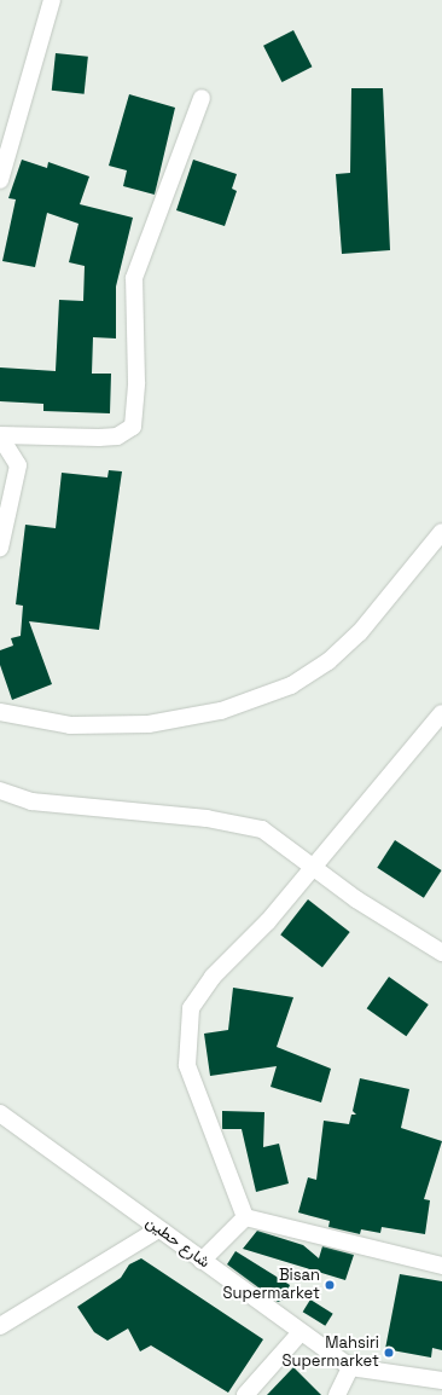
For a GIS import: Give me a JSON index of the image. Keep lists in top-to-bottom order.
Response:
{
  "streets": {
    "street": ["شارع حطين"]
  },
  "places": ["Bisan Supermarket", "Mahsiri Supermarket"]
}
